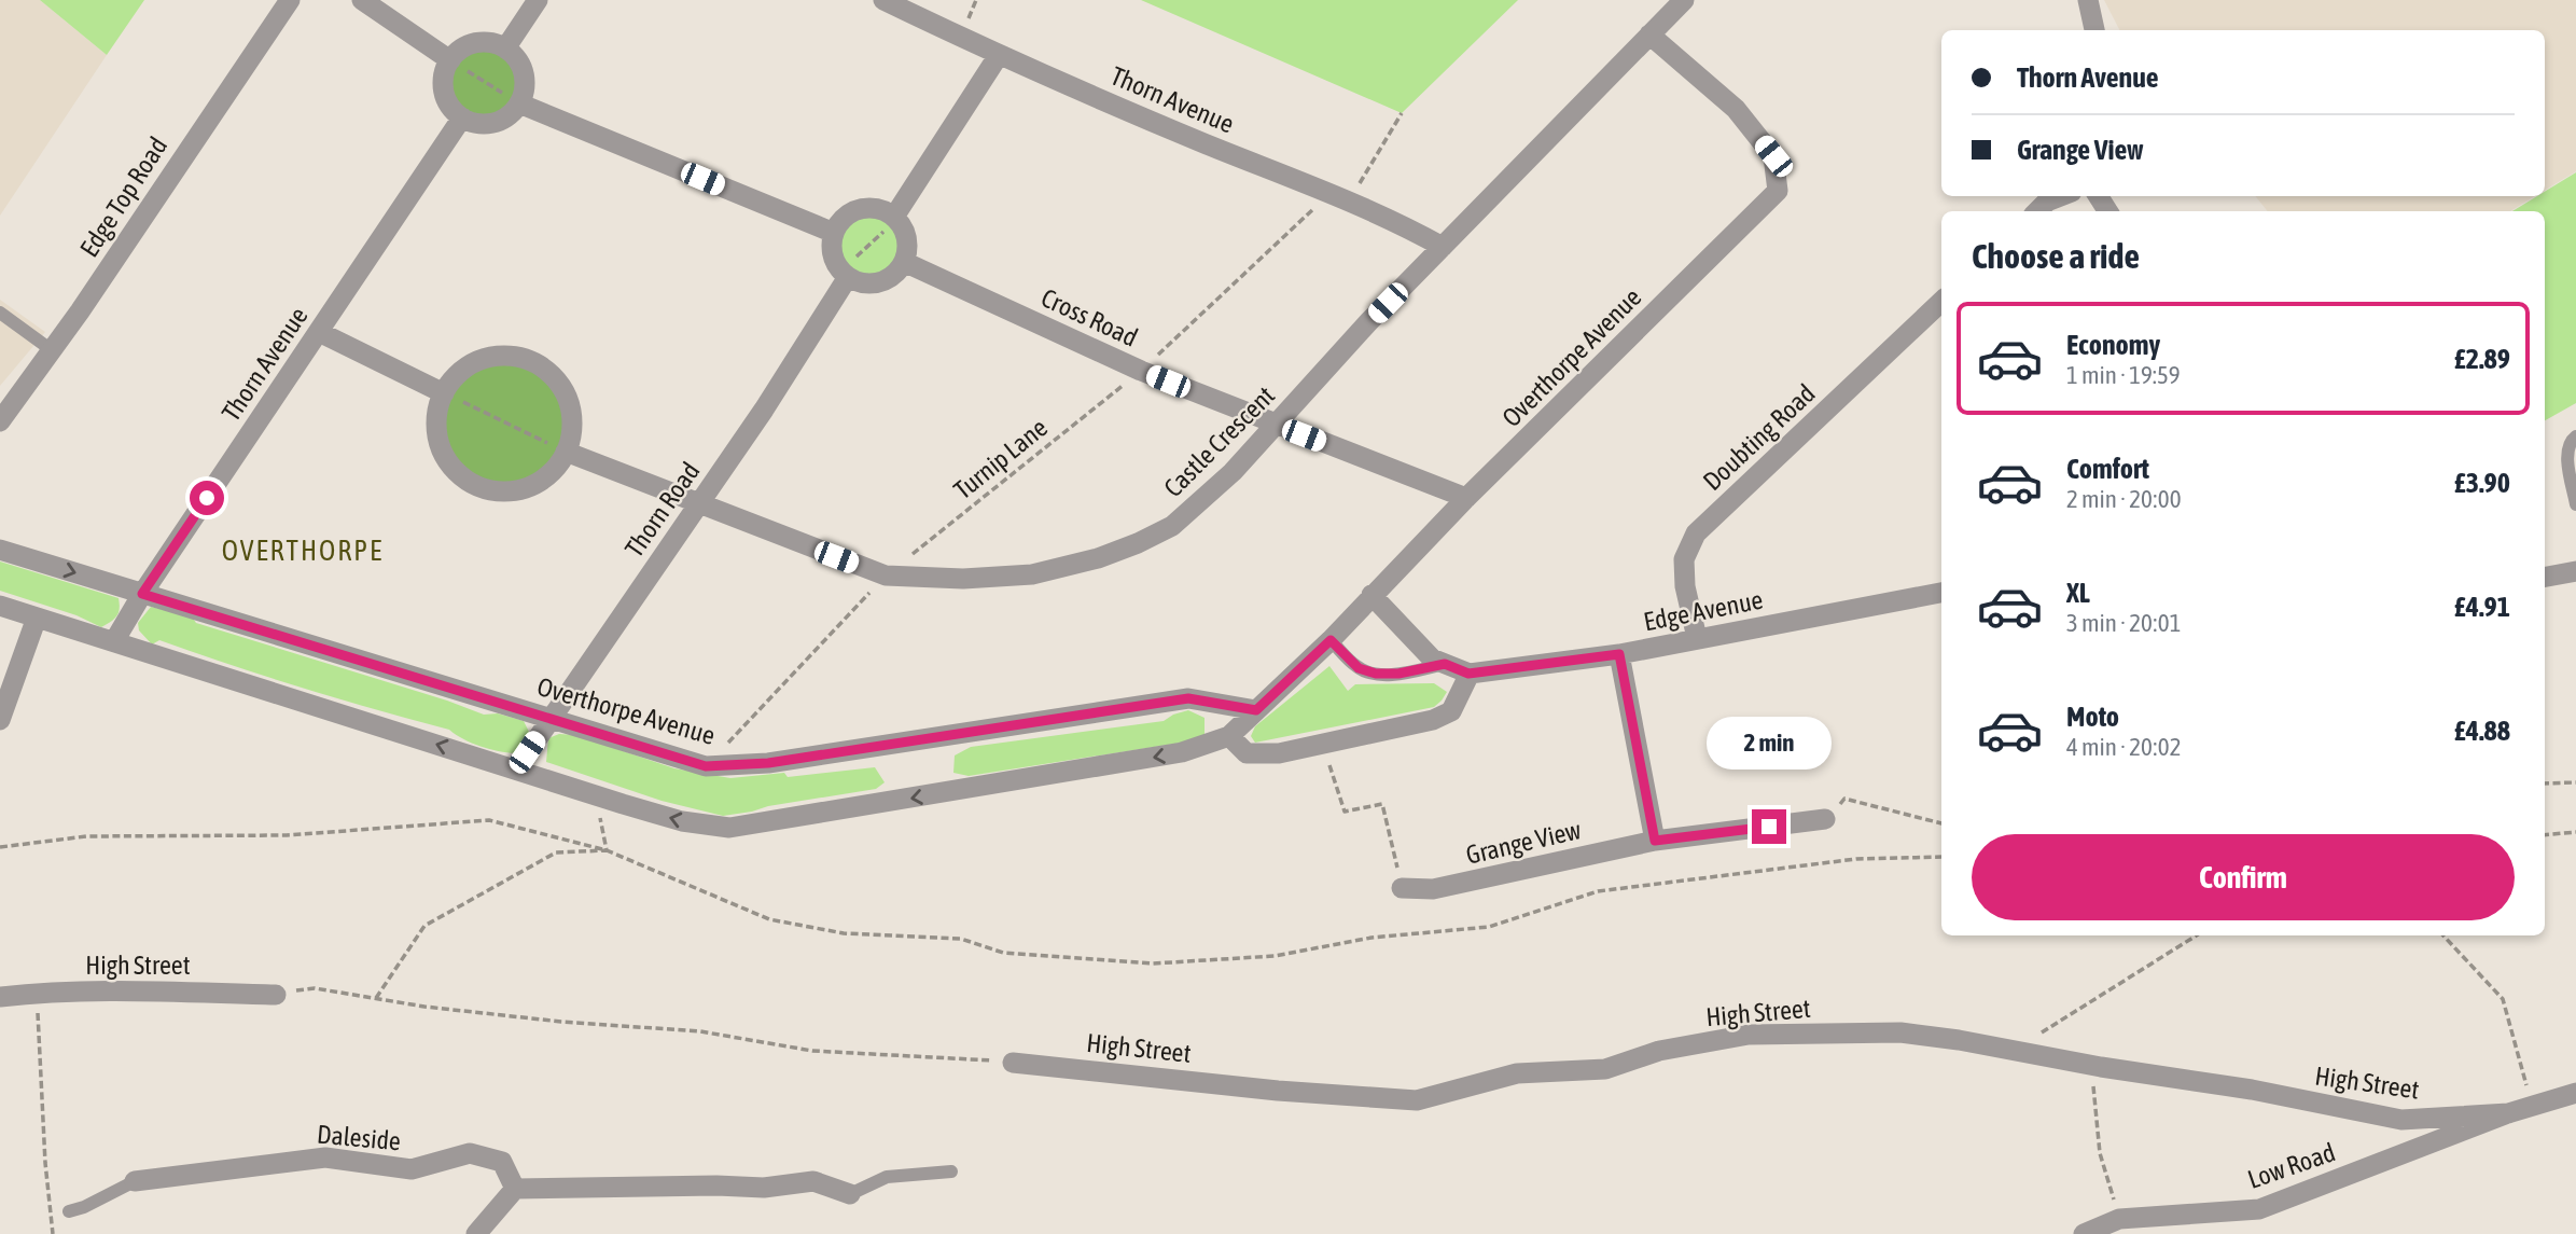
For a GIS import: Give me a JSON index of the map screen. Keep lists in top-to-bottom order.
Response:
{
  "streets": {
    "street": [
      "Thorn Avenue",
      "Edge Top Road",
      "Cross Road",
      "Overthorpe Avenue",
      "Doubting Road",
      "Castle Crescent",
      "Thorn Road",
      "Edge Avenue",
      "Grange View",
      "High Street",
      "Daleside",
      "Low Road"
    ],
    "path": ["Turnip Lane"]
  },
  "crossings": [
    ["Thorn Avenue", "Overthorpe Avenue"],
    ["Thorn Avenue", "Castle Crescent"],
    ["Thorn Avenue", "Turnip Lane"],
    ["Cross Road", "Overthorpe Avenue"],
    ["Cross Road", "Castle Crescent"],
    ["Cross Road", "Turnip Lane"],
    ["Overthorpe Avenue", "Castle Crescent"],
    ["Overthorpe Avenue", "Turnip Lane"],
    ["Overthorpe Avenue", "Thorn Road"],
    ["Overthorpe Avenue", "Edge Avenue"],
    ["Doubting Road", "Edge Avenue"],
    ["Castle Crescent", "Turnip Lane"],
    ["Castle Crescent", "Thorn Road"],
    ["High Street", "Low Road"]
  ],
  "districts": ["OVERTHORPE"],
  "page": {
    "banner": ["Thorn Avenue", "Grange View"],
    "heading": "Choose a ride",
    "list": [
      {
        "name": "Economy",
        "note": "1 min · 19:59",
        "value": "£2.89"
      },
      {
        "name": "Comfort",
        "note": "2 min · 20:00",
        "value": "£3.90"
      },
      {
        "name": "XL",
        "note": "3 min · 20:01",
        "value": "£4.91"
      },
      {
        "name": "Moto",
        "note": "4 min · 20:02",
        "value": "£4.88"
      }
    ],
    "bubble": "2 min",
    "buttons": "Confirm"
  }
}
